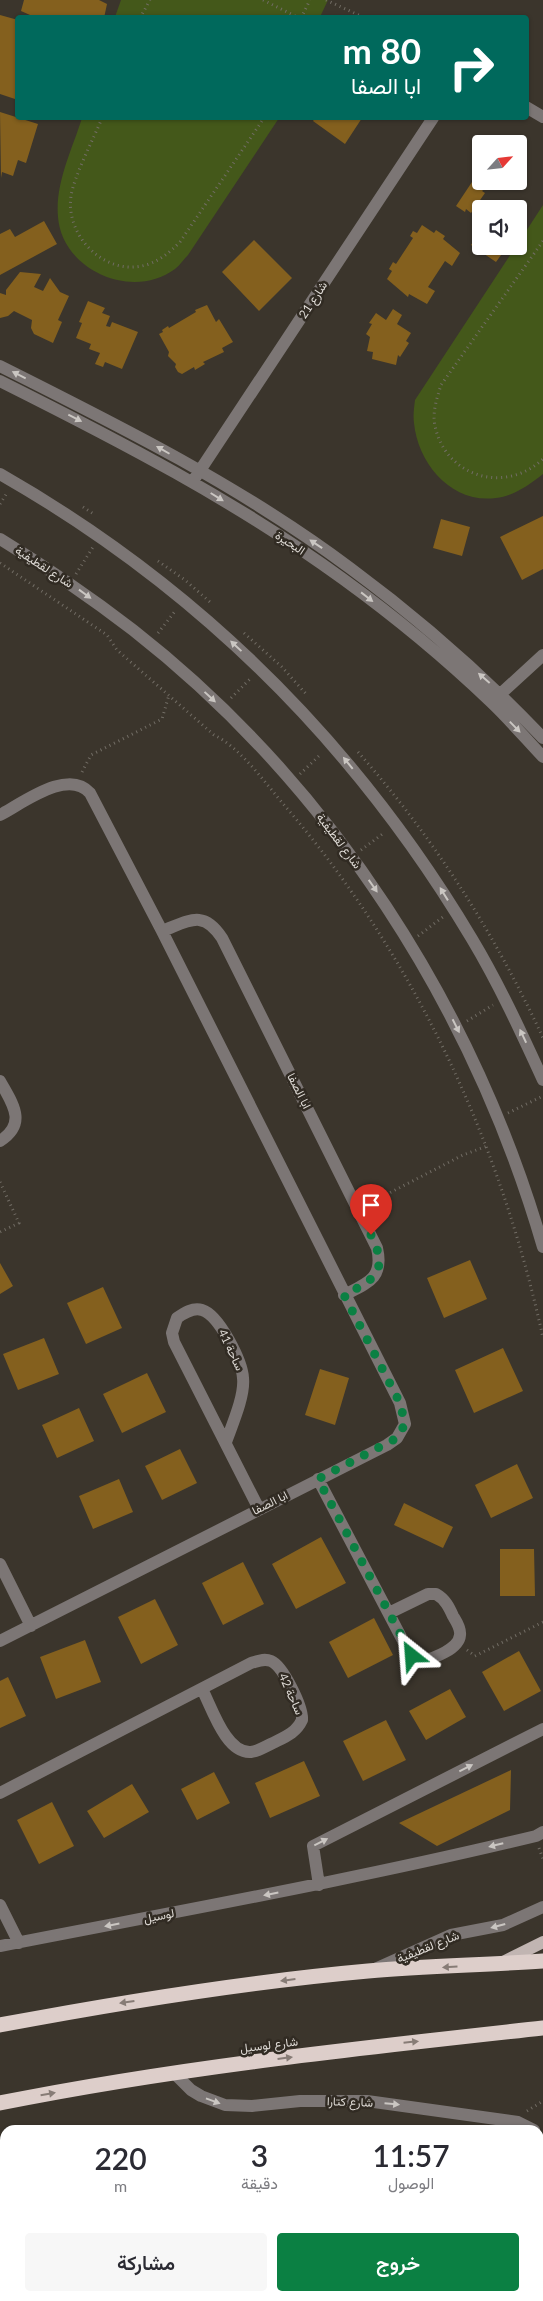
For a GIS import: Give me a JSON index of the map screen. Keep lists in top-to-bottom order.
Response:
{
  "streets": {
    "highway": ["شارع لوسيل"],
    "street": [
      "شارع 21",
      "البحيرة",
      "شارع لقطيفية",
      "ابا الصفا",
      "ساحة 41",
      "ساحة 42",
      "لوسيل",
      "شارع كتارا"
    ]
  },
  "crossings": [
    ["شارع 21", "البحيرة"],
    ["ابا الصفا", "ساحة 41"],
    ["شارع لوسيل", "شارع كتارا"]
  ],
  "one_way": ["لوسيل", "شارع كتارا"],
  "north": "top right",
  "page": {
    "turn": ["80 m", "ابا الصفا"],
    "eta": [
      "11:57",
      "الوصول",
      "3",
      "دقيقة",
      "220",
      "m"
    ],
    "buttons": ["خروج", "مشاركة"]
  }
}
